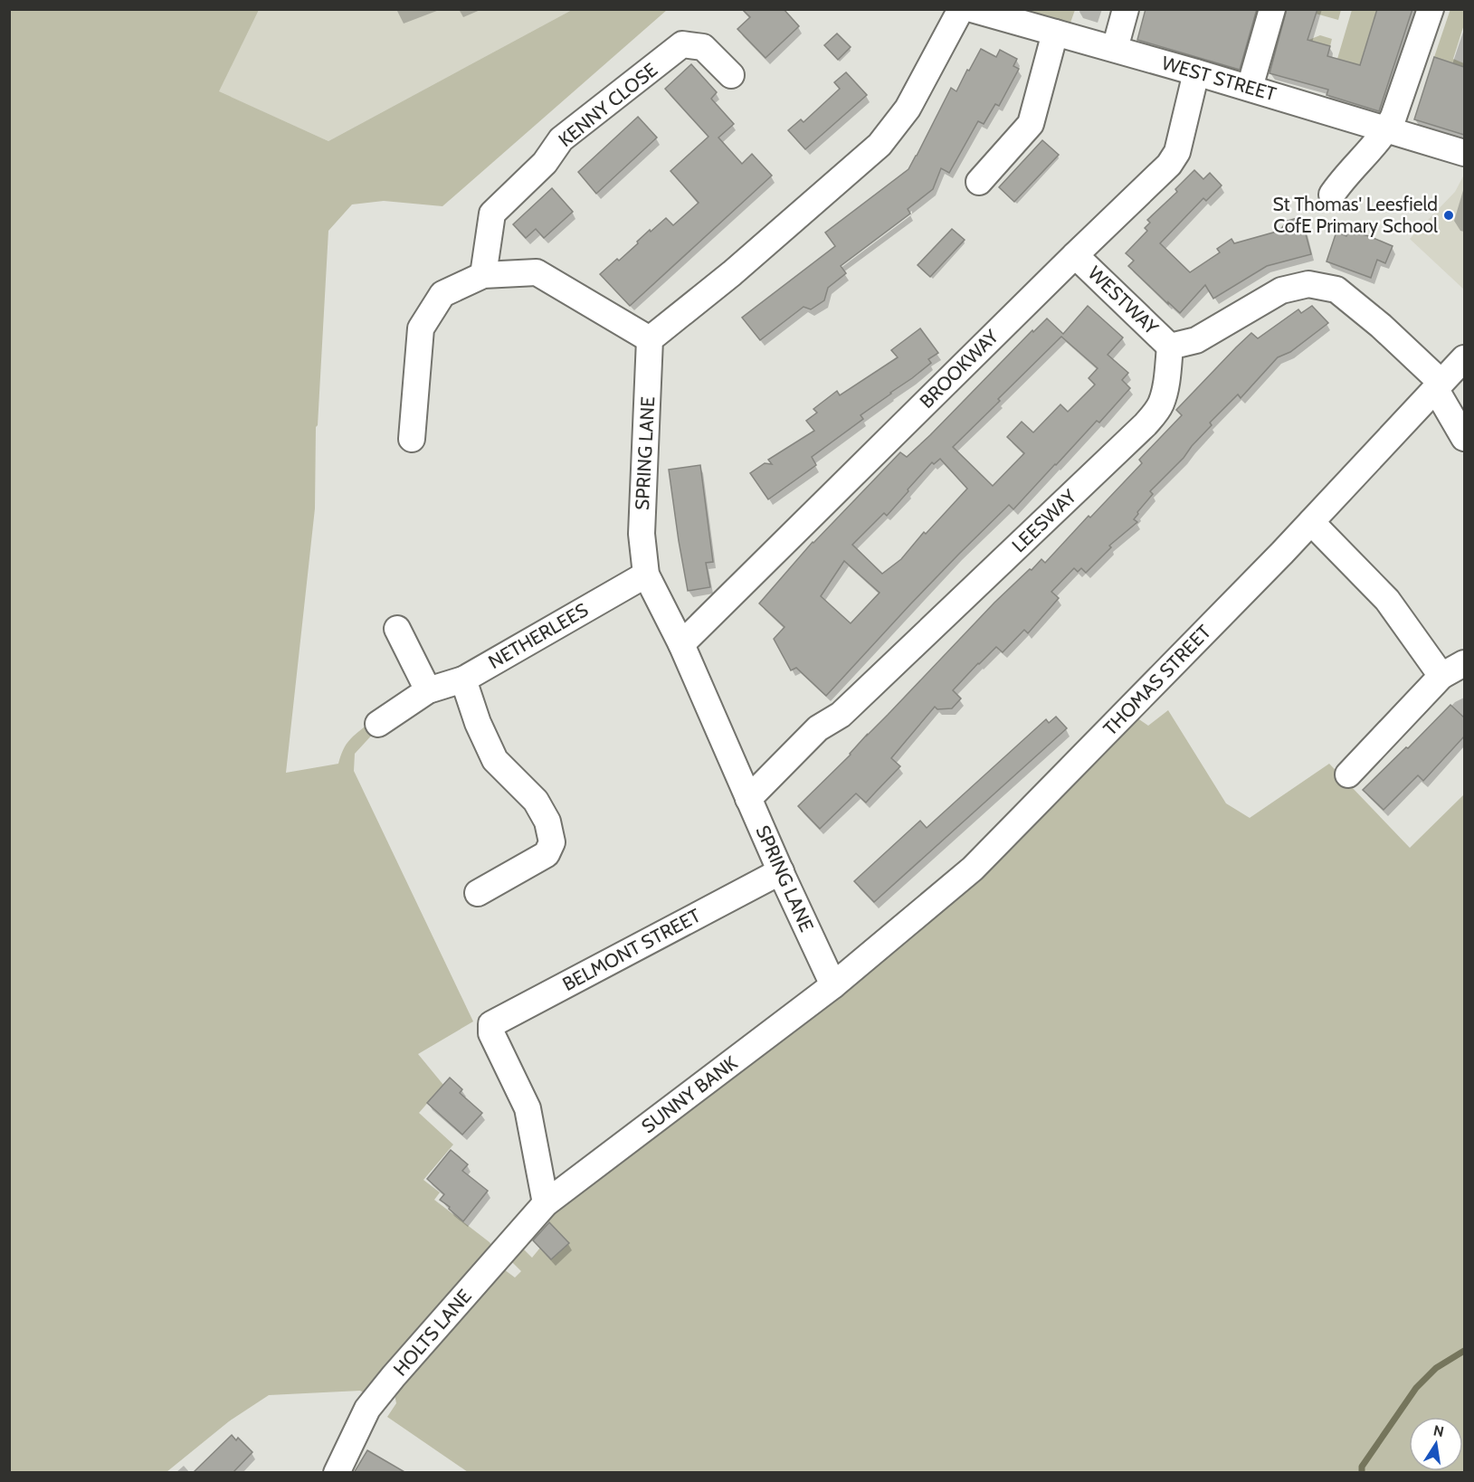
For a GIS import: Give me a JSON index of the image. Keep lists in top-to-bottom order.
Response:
{
  "streets": {
    "street": [
      "WEST STREET",
      "KENNY CLOSE",
      "WESTWAY",
      "BROOKWAY",
      "SPRING LANE",
      "LEESWAY",
      "NETHERLEES",
      "THOMAS STREET",
      "BELMONT STREET",
      "SUNNY BANK",
      "HOLTS LANE"
    ]
  },
  "crossings": [
    ["WEST STREET", "BROOKWAY"],
    ["WESTWAY", "BROOKWAY"],
    ["WESTWAY", "LEESWAY"],
    ["BROOKWAY", "SPRING LANE"],
    ["SPRING LANE", "LEESWAY"],
    ["SPRING LANE", "NETHERLEES"],
    ["SPRING LANE", "THOMAS STREET"],
    ["SPRING LANE", "BELMONT STREET"],
    ["SPRING LANE", "SUNNY BANK"],
    ["THOMAS STREET", "SUNNY BANK"],
    ["BELMONT STREET", "SUNNY BANK"],
    ["BELMONT STREET", "HOLTS LANE"],
    ["SUNNY BANK", "HOLTS LANE"]
  ],
  "places": ["St Thomas' Leesfield CofE Primary School"],
  "north": "top"
}
